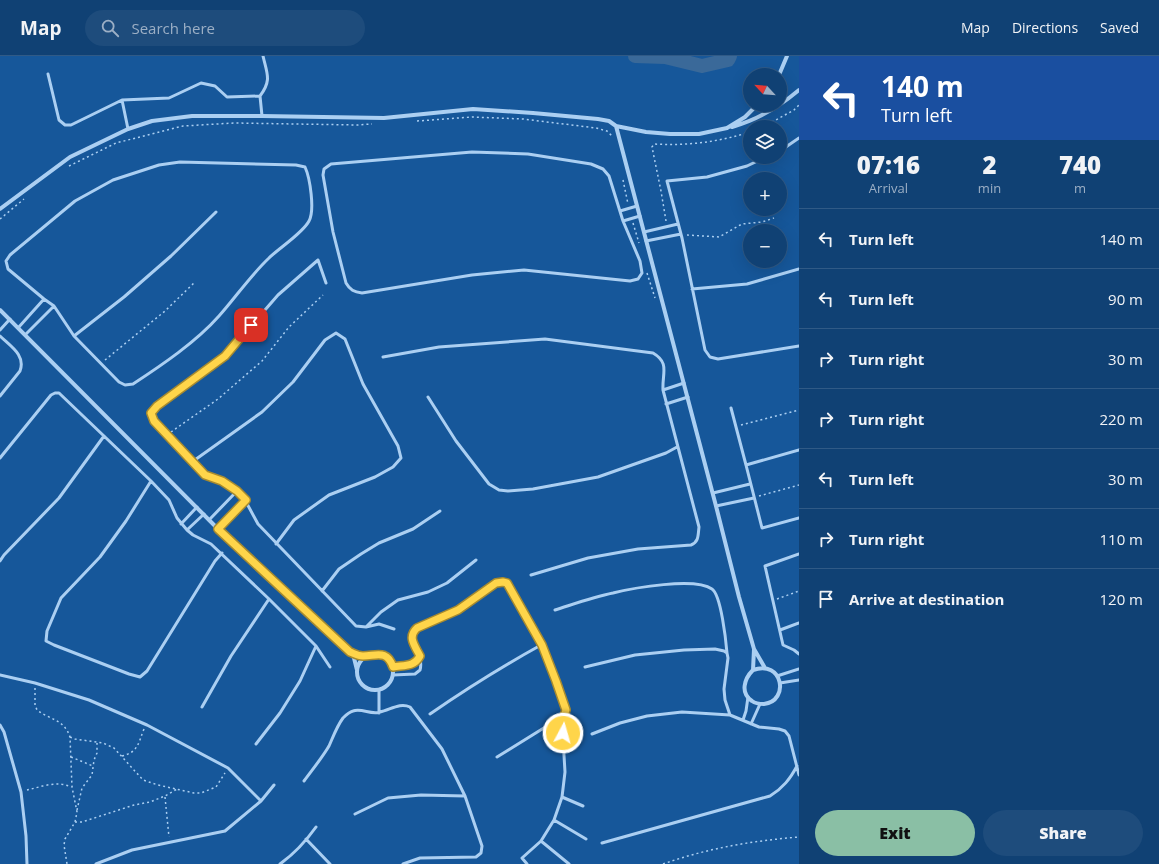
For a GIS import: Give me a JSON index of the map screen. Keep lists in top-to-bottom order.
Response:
{
  "north": "top left",
  "page": {
    "header": "Map",
    "search": "Search here",
    "nav": ["Map", "Directions", "Saved"],
    "turn": ["140 m", "Turn left"],
    "map_buttons": ["+", "−"],
    "eta": [
      "07:16",
      "Arrival",
      "2",
      "min",
      "740",
      "m"
    ],
    "list": [
      {
        "name": "Turn left",
        "value": "140 m"
      },
      {
        "name": "Turn left",
        "value": "90 m"
      },
      {
        "name": "Turn right",
        "value": "30 m"
      },
      {
        "name": "Turn right",
        "value": "220 m"
      },
      {
        "name": "Turn left",
        "value": "30 m"
      },
      {
        "name": "Turn right",
        "value": "110 m"
      },
      {
        "name": "Arrive at destination",
        "value": "120 m"
      }
    ],
    "buttons": ["Exit", "Share"]
  }
}
